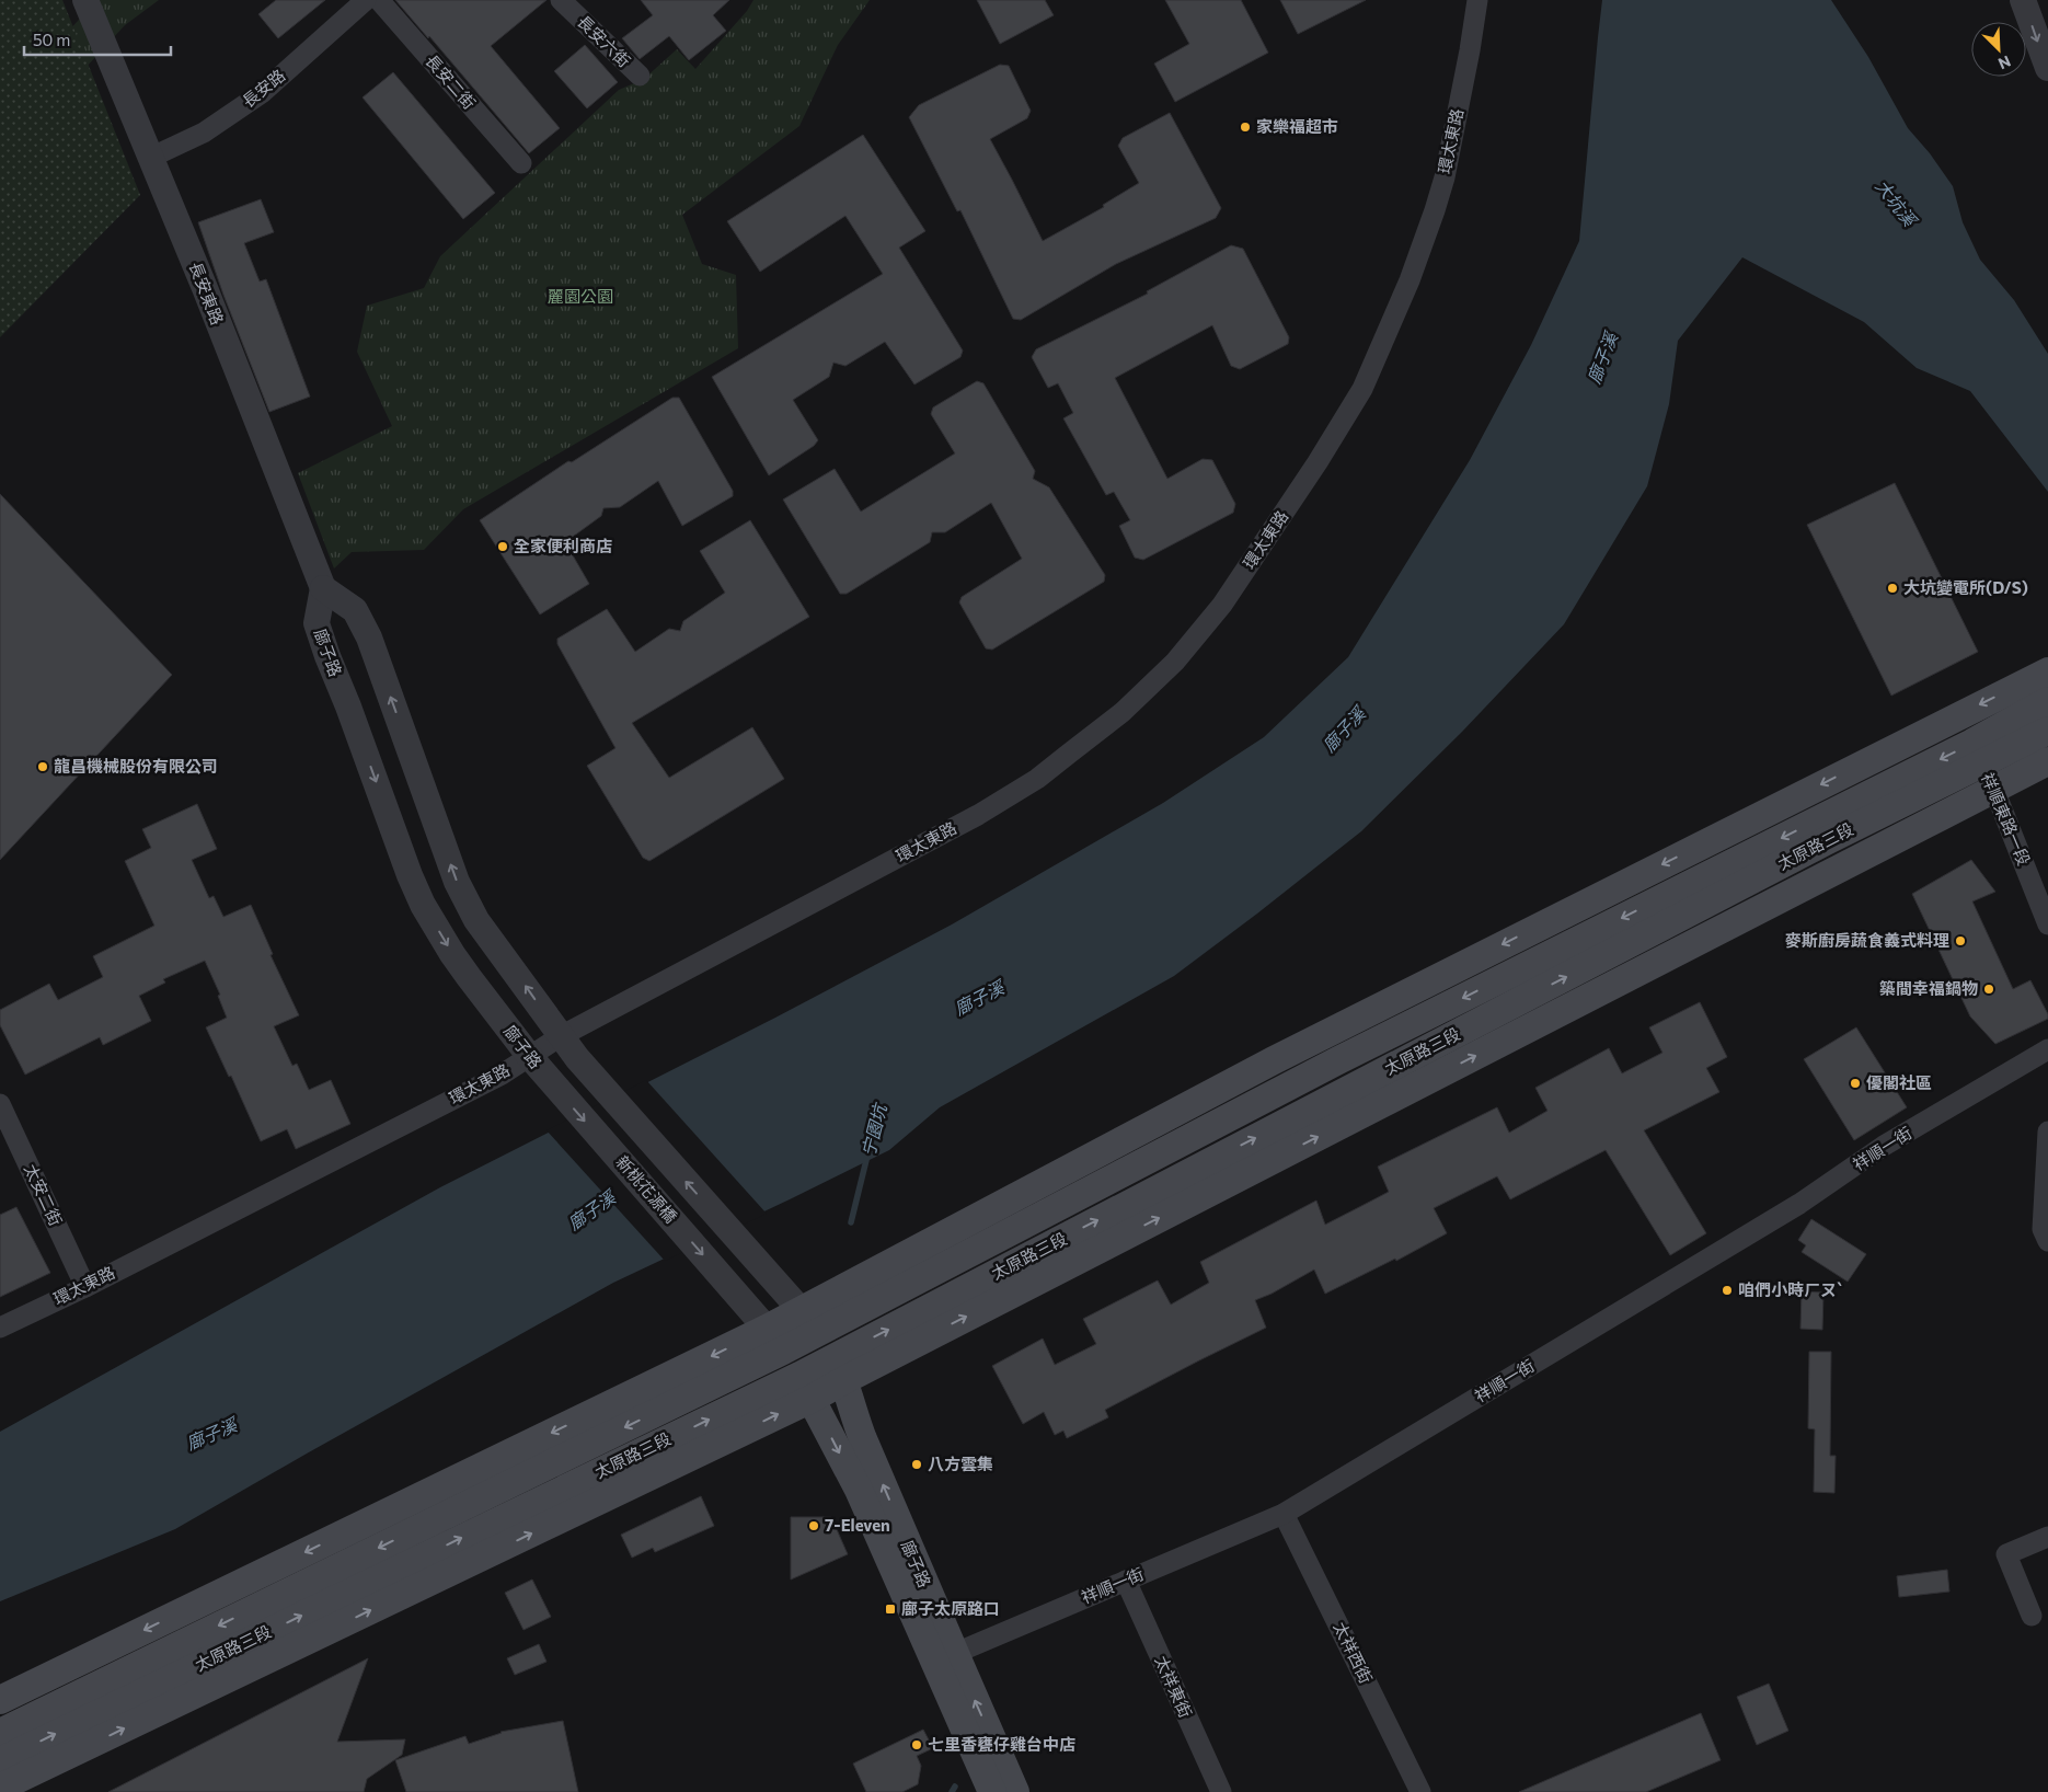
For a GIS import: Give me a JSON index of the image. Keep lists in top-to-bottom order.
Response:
{
  "streets": {
    "main road": ["廍子路", "太原路三段"],
    "street": [
      "長安六街",
      "長安二街",
      "長安路",
      "環太東路",
      "長安東路",
      "祥順東路一段",
      "祥順一街",
      "新桃花源橋",
      "太安二街",
      "太祥西街",
      "太祥東街"
    ]
  },
  "crossings": [
    ["長安路", "長安東路"],
    ["環太東路", "廍子路"],
    ["環太東路", "新桃花源橋"],
    ["環太東路", "太安二街"],
    ["長安東路", "廍子路"],
    ["廍子路", "太原路三段"],
    ["廍子路", "祥順一街"],
    ["廍子路", "新桃花源橋"],
    ["祥順東路一段", "太原路三段"],
    ["祥順一街", "太祥西街"],
    ["祥順一街", "太祥東街"]
  ],
  "one_way": ["新桃花源橋"],
  "water": ["大坑溪", "廍子溪", "宁園坑"],
  "parks": ["麗園公園"],
  "places": {
    "other": [
      "家樂福超市",
      "全家便利商店",
      "大坑變電所(D/S)",
      "龍昌機械股份有限公司",
      "麥斯廚房蔬食義式料理",
      "築間幸福鍋物",
      "優閣社區",
      "咱們小時ㄏㄡˋ",
      "八方雲集",
      "7-Eleven",
      "七里香甕仔雞台中店"
    ],
    "transit": ["廍子太原路口"]
  },
  "scale_bar": "50 m",
  "north": "bottom right"
}
